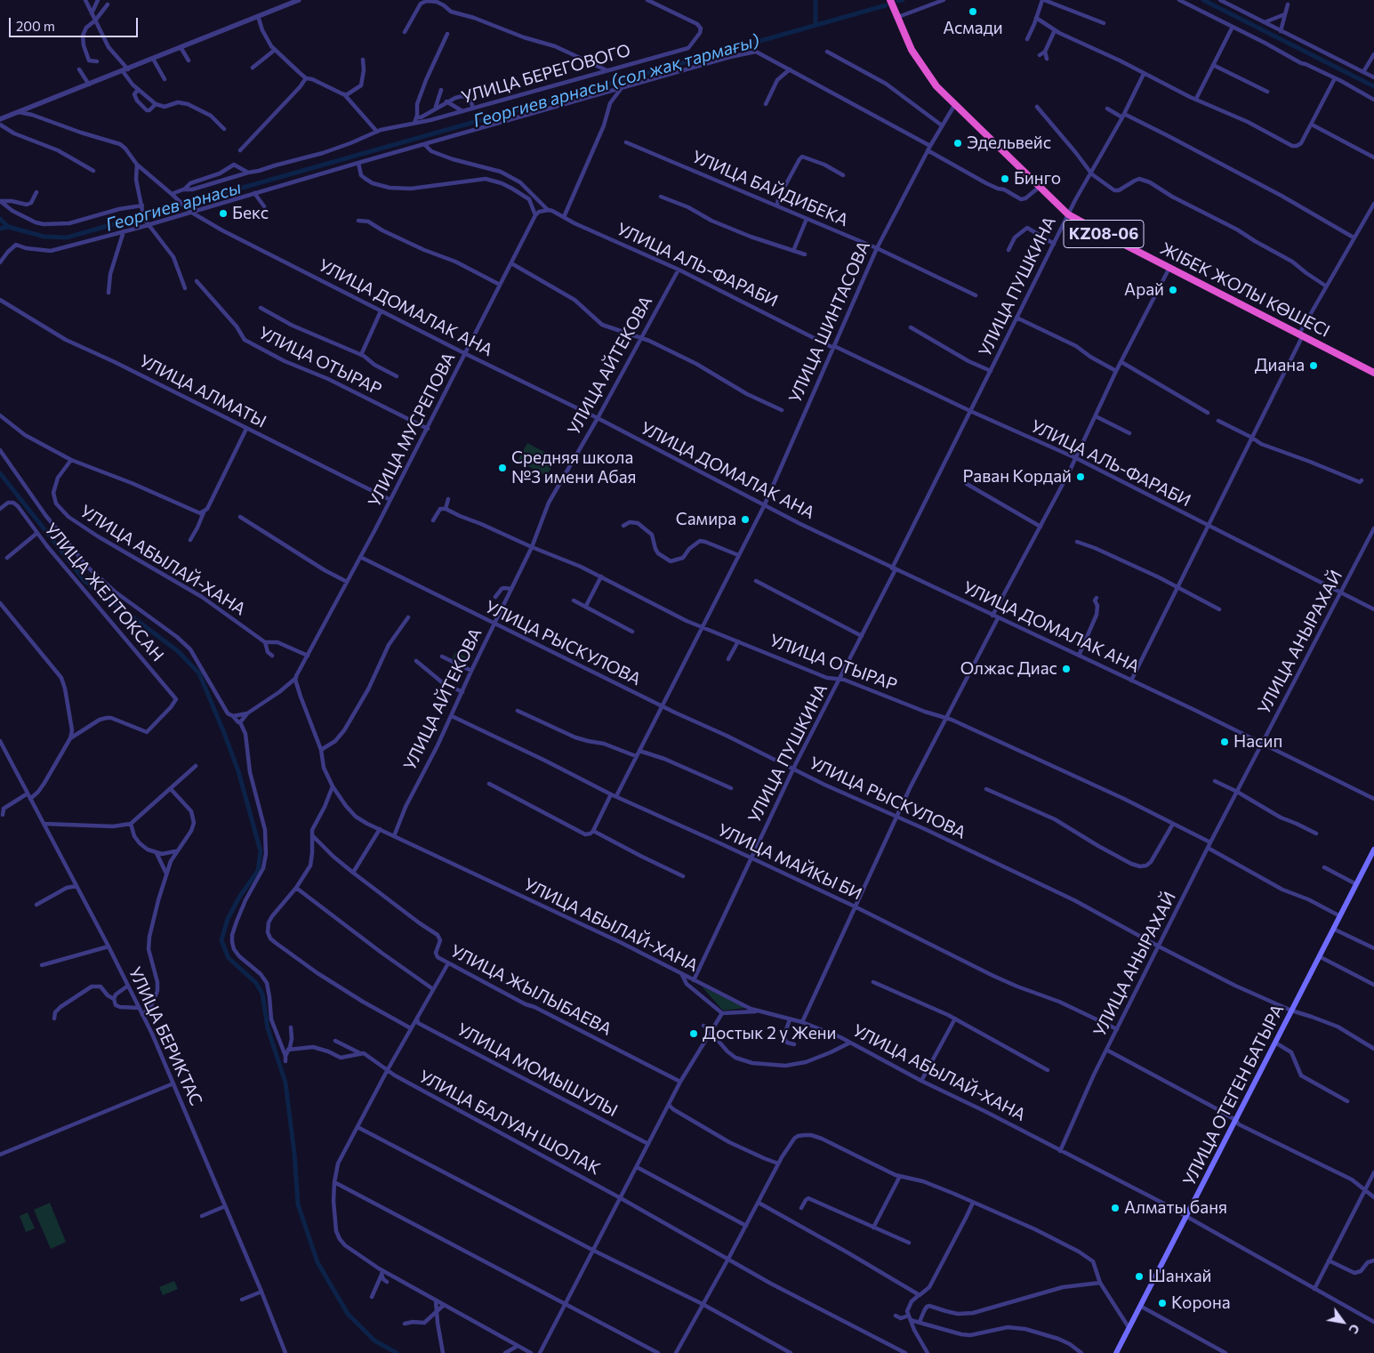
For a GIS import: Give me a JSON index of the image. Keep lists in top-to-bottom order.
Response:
{
  "streets": {
    "highway": ["KZ08-06", "ЖІБЕК ЖОЛЫ КӨШЕСІ"],
    "main road": ["УЛИЦА ОТЕГЕН БАТЫРА"],
    "street": [
      "УЛИЦА БЕРЕГОВОГО",
      "УЛИЦА БАЙДИБЕКА",
      "УЛИЦА АЛЬ-ФАРАБИ",
      "УЛИЦА ПУШКИНА",
      "УЛИЦА ДОМАЛАК АНА",
      "УЛИЦА ШИНТАСОВА",
      "УЛИЦА ОТЫРАР",
      "УЛИЦА АЙТЕКОВА",
      "УЛИЦА АЛМАТЫ",
      "УЛИЦА МУСРЕПОВА",
      "УЛИЦА АБЫЛАЙ-ХАНА",
      "УЛИЦА ЖЕЛТОКСАН",
      "УЛИЦА АНЫРАХАЙ",
      "УЛИЦА РЫСКУЛОВА",
      "УЛИЦА МАЙКЫ БИ",
      "УЛИЦА ЖЫЛЫБАЕВА",
      "УЛИЦА БЕРИКТАС",
      "УЛИЦА МОМЫШУЛЫ",
      "УЛИЦА БАЛУАН ШОЛАК"
    ]
  },
  "crossings": [
    ["УЛИЦА БЕРЕГОВОГО", "УЛИЦА ДОМАЛАК АНА"],
    ["УЛИЦА БАЙДИБЕКА", "УЛИЦА ШИНТАСОВА"],
    ["KZ08-06", "ЖІБЕК ЖОЛЫ КӨШЕСІ"],
    ["УЛИЦА АЛЬ-ФАРАБИ", "УЛИЦА ПУШКИНА"],
    ["УЛИЦА АЛЬ-ФАРАБИ", "УЛИЦА ШИНТАСОВА"],
    ["УЛИЦА АЛЬ-ФАРАБИ", "УЛИЦА АЙТЕКОВА"],
    ["УЛИЦА АЛЬ-ФАРАБИ", "УЛИЦА АНЫРАХАЙ"],
    ["УЛИЦА ПУШКИНА", "ЖІБЕК ЖОЛЫ КӨШЕСІ"],
    ["УЛИЦА ПУШКИНА", "УЛИЦА ДОМАЛАК АНА"],
    ["УЛИЦА ПУШКИНА", "УЛИЦА ОТЫРАР"],
    ["УЛИЦА ПУШКИНА", "УЛИЦА АБЫЛАЙ-ХАНА"],
    ["УЛИЦА ПУШКИНА", "УЛИЦА РЫСКУЛОВА"],
    ["УЛИЦА ПУШКИНА", "УЛИЦА МАЙКЫ БИ"],
    ["ЖІБЕК ЖОЛЫ КӨШЕСІ", "УЛИЦА ШИНТАСОВА"],
    ["УЛИЦА ДОМАЛАК АНА", "УЛИЦА ШИНТАСОВА"],
    ["УЛИЦА ДОМАЛАК АНА", "УЛИЦА АЙТЕКОВА"],
    ["УЛИЦА ДОМАЛАК АНА", "УЛИЦА МУСРЕПОВА"],
    ["УЛИЦА ДОМАЛАК АНА", "УЛИЦА АНЫРАХАЙ"],
    ["УЛИЦА ШИНТАСОВА", "УЛИЦА ОТЫРАР"],
    ["УЛИЦА ШИНТАСОВА", "УЛИЦА РЫСКУЛОВА"],
    ["УЛИЦА ШИНТАСОВА", "УЛИЦА МАЙКЫ БИ"],
    ["УЛИЦА ОТЫРАР", "УЛИЦА АЙТЕКОВА"],
    ["УЛИЦА ОТЫРАР", "УЛИЦА МУСРЕПОВА"],
    ["УЛИЦА ОТЫРАР", "УЛИЦА АНЫРАХАЙ"],
    ["УЛИЦА АЙТЕКОВА", "УЛИЦА АБЫЛАЙ-ХАНА"],
    ["УЛИЦА АЙТЕКОВА", "УЛИЦА РЫСКУЛОВА"],
    ["УЛИЦА АЙТЕКОВА", "УЛИЦА МАЙКЫ БИ"],
    ["УЛИЦА АЛМАТЫ", "УЛИЦА МУСРЕПОВА"],
    ["УЛИЦА МУСРЕПОВА", "УЛИЦА АБЫЛАЙ-ХАНА"],
    ["УЛИЦА МУСРЕПОВА", "УЛИЦА РЫСКУЛОВА"],
    ["УЛИЦА АБЫЛАЙ-ХАНА", "УЛИЦА АНЫРАХАЙ"],
    ["УЛИЦА АБЫЛАЙ-ХАНА", "УЛИЦА ОТЕГЕН БАТЫРА"],
    ["УЛИЦА АНЫРАХАЙ", "УЛИЦА РЫСКУЛОВА"],
    ["УЛИЦА АНЫРАХАЙ", "УЛИЦА МАЙКЫ БИ"],
    ["УЛИЦА РЫСКУЛОВА", "УЛИЦА ОТЕГЕН БАТЫРА"]
  ],
  "water": ["Георгиев арнасы (сол жақ тармағы)", "Георгиев арнасы"],
  "places": [
    "Асмади",
    "Эдельвейс",
    "Бинго",
    "Бекс",
    "Арай",
    "Диана",
    "Средняя школа №3 имени Абая",
    "Раван Кордай",
    "Самира",
    "Олжас Диас",
    "Насип",
    "Достык 2 у Жени",
    "Алматы баня",
    "Шанхай",
    "Корона"
  ],
  "scale_bar": "200 m",
  "north": "bottom right"
}
